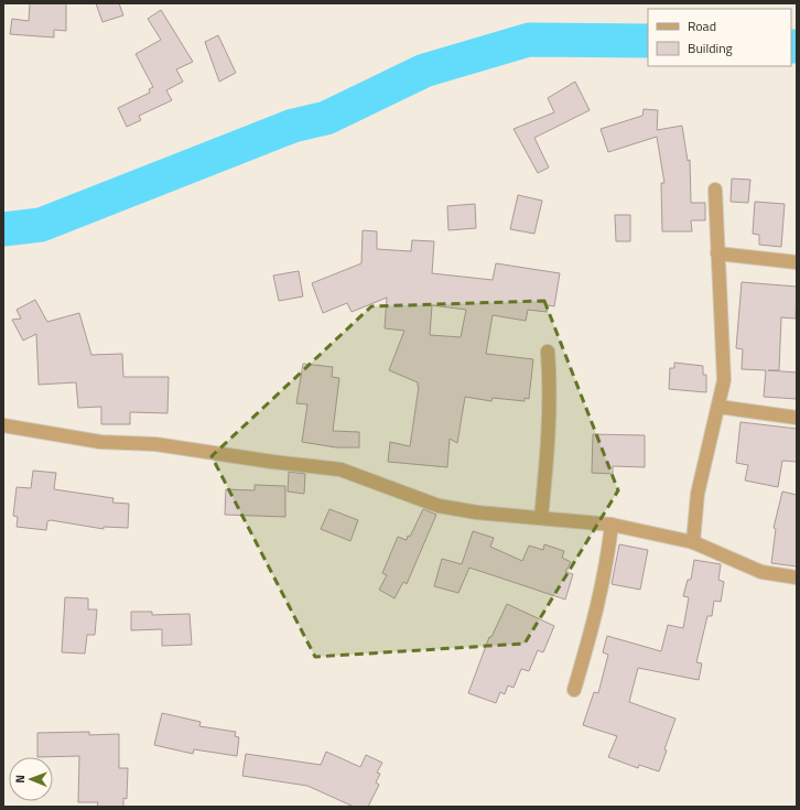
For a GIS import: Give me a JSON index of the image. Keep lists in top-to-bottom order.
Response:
{
  "legend": ["Road", "Building"],
  "north": "left"
}
